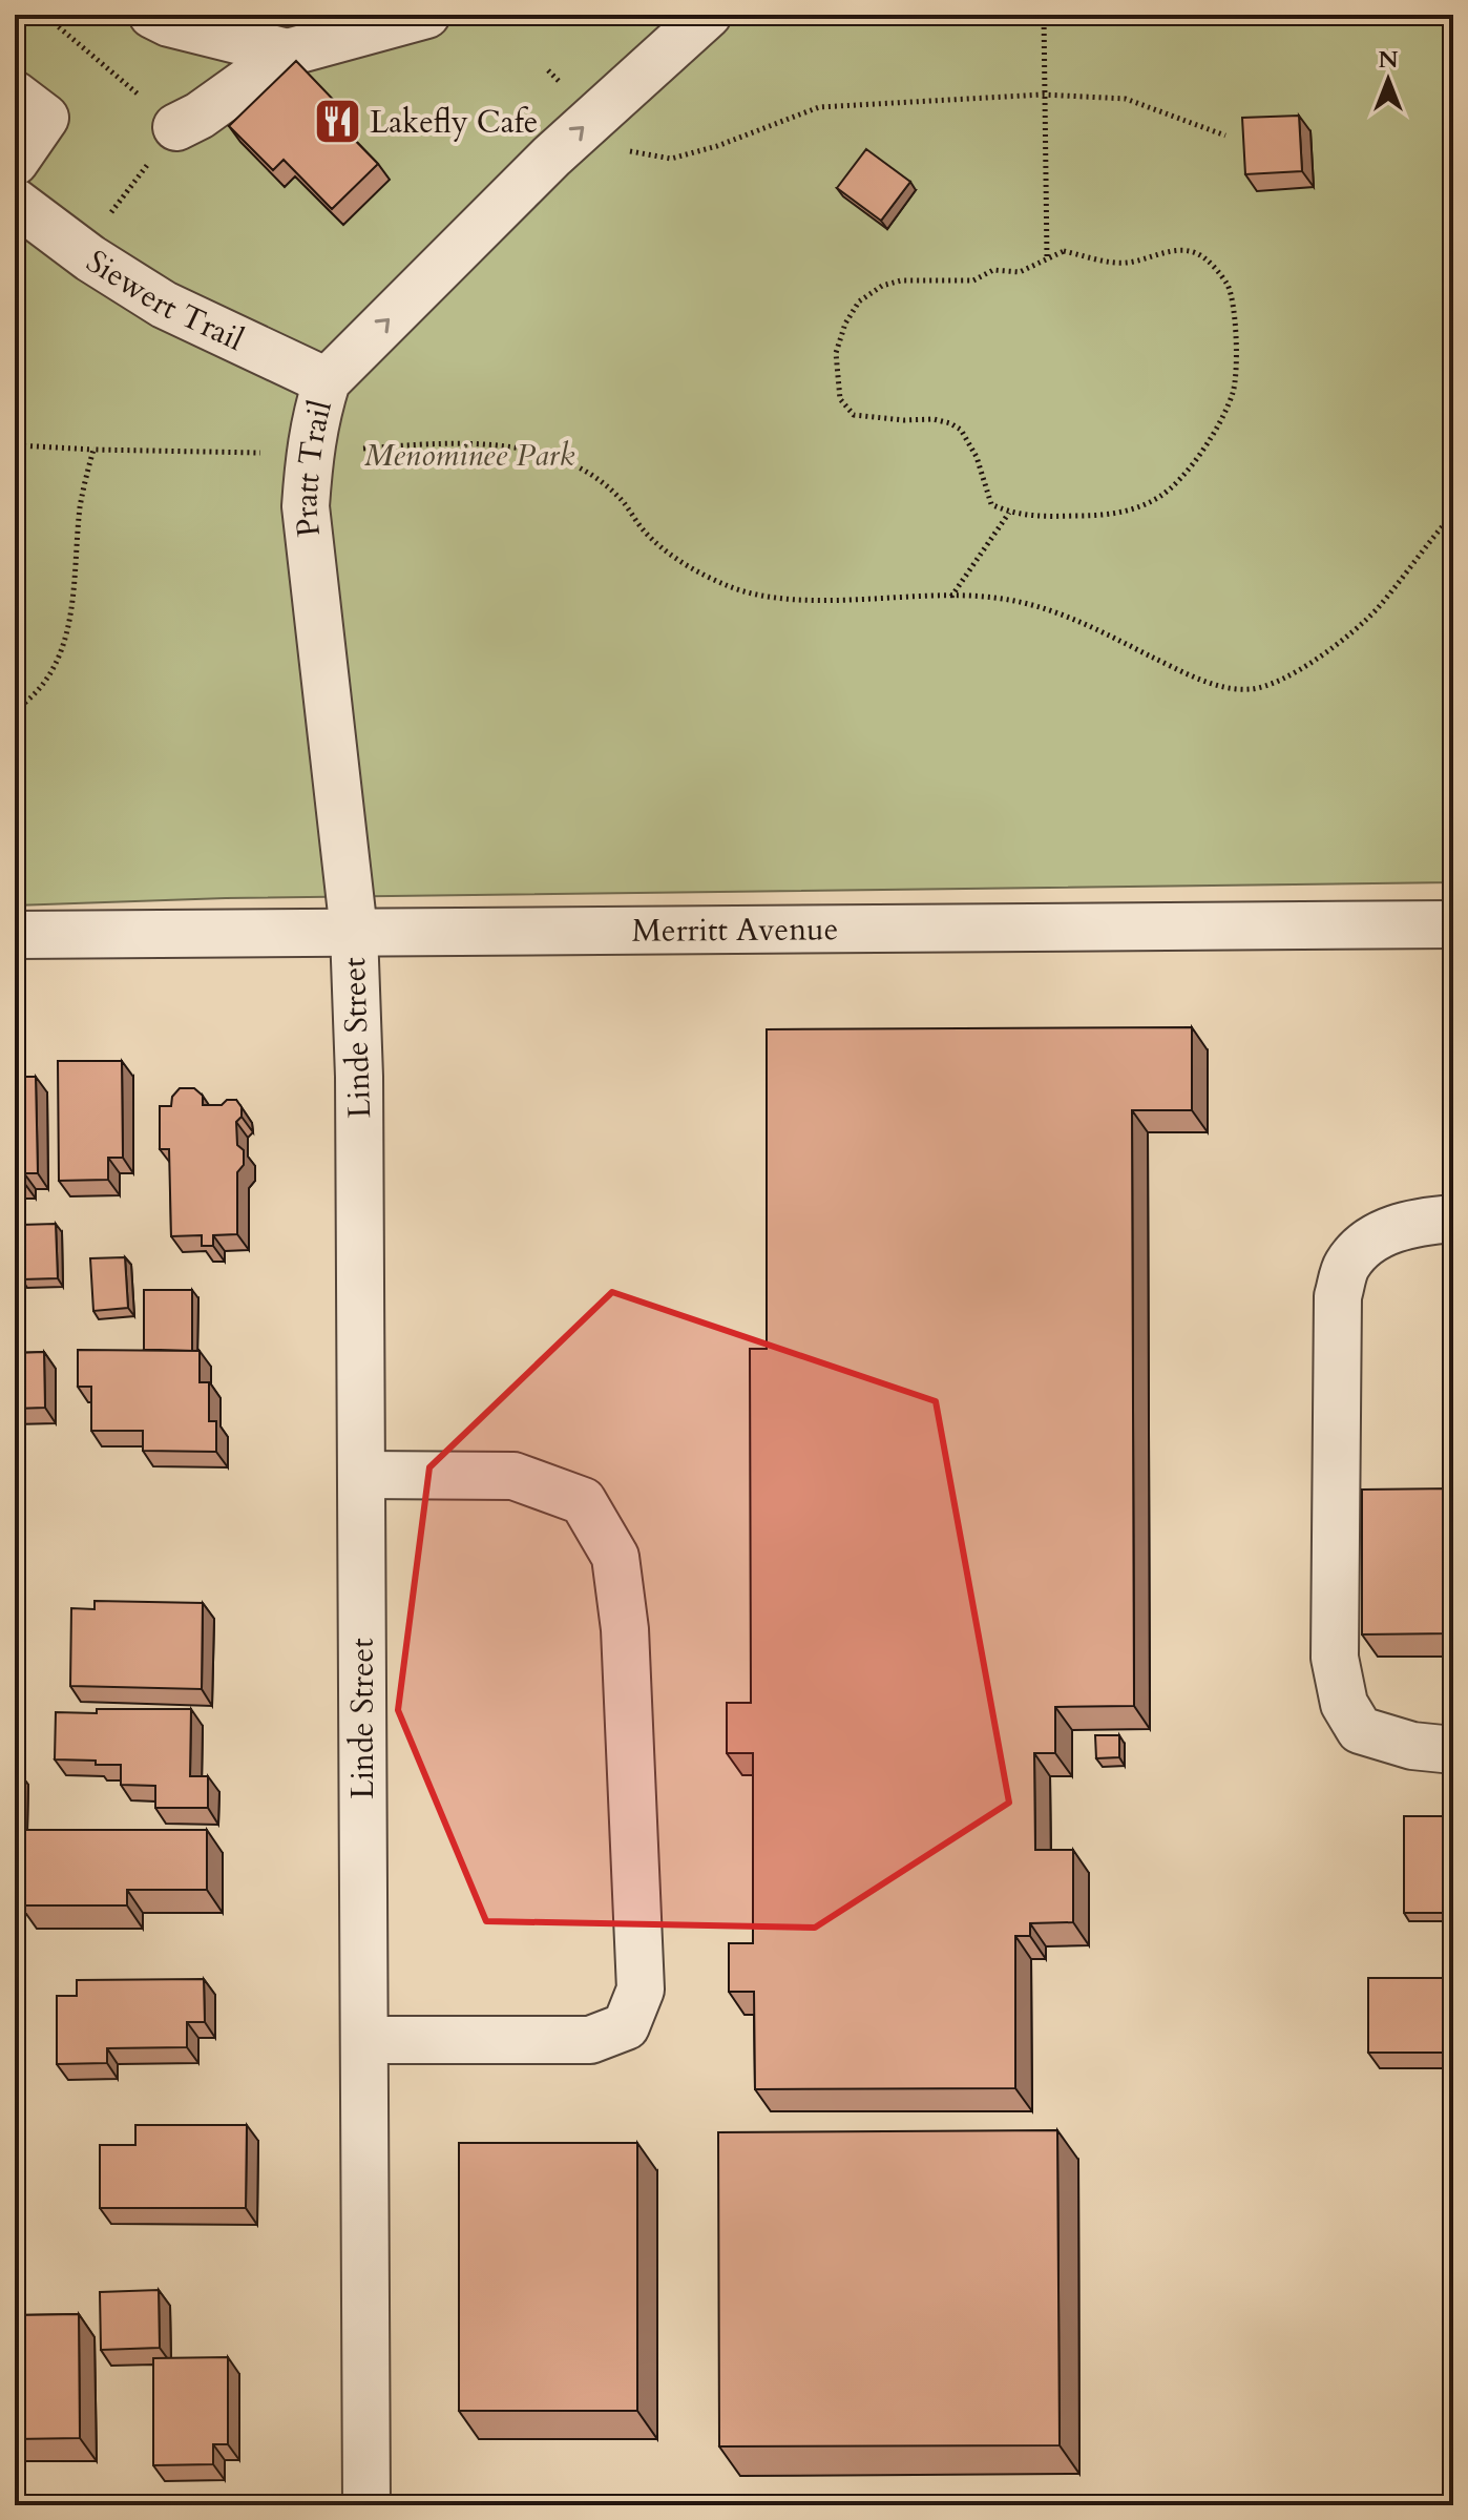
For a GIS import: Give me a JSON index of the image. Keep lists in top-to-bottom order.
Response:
{
  "streets": {
    "street": [
      "Siewert Trail",
      "Pratt Trail",
      "Merritt Avenue",
      "Linde Street"
    ]
  },
  "crossings": [
    ["Siewert Trail", "Pratt Trail"],
    ["Pratt Trail", "Merritt Avenue"],
    ["Pratt Trail", "Linde Street"],
    ["Merritt Avenue", "Linde Street"]
  ],
  "parks": ["Menominee Park"],
  "places": {
    "restaurant": ["Lakefly Cafe"]
  },
  "north": "top"
}
